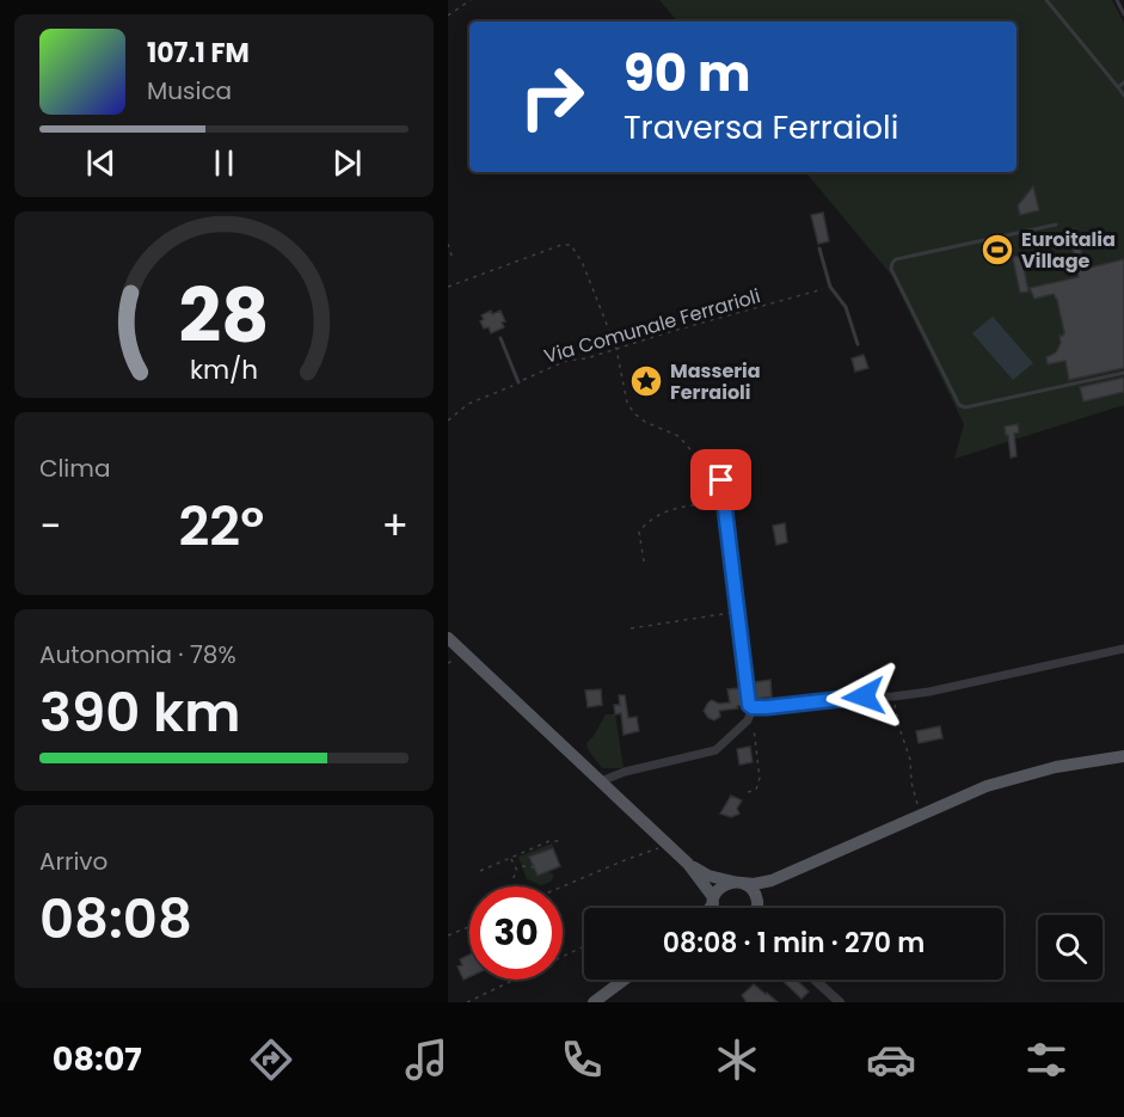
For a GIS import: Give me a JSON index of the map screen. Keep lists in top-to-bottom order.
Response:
{
  "streets": {
    "path": ["Via Comunale Ferrarioli"]
  },
  "places": {
    "sports": ["Euroitalia Village"],
    "place": ["Masseria Ferraioli"]
  },
  "page": {
    "turn": ["90 m", "Traversa Ferraioli"],
    "song": ["107.1 FM", "Musica"],
    "tile": [
      "Clima",
      ["Autonomia · 78%", "390 km"],
      ["Arrivo", "08:08"]
    ],
    "heat": ["−", "22°", "+"],
    "limit": "30",
    "trip": "08:08 · 1 min · 270 m",
    "tabs": "08:07",
    "gauge": ["28", "km/h"]
  }
}
